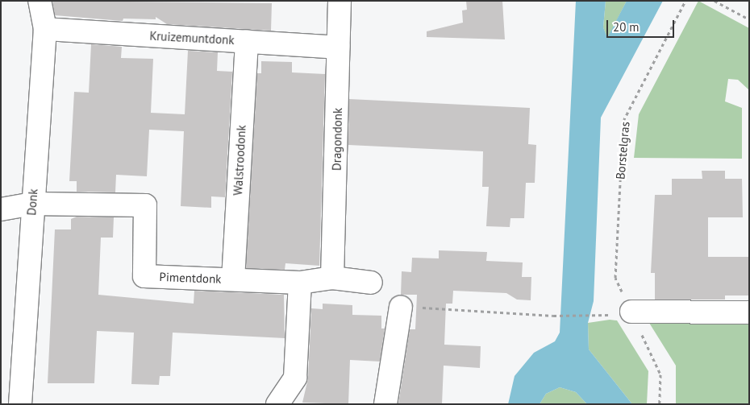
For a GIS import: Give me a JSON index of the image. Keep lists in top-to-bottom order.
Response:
{
  "streets": {
    "street": [
      "Kruizemuntdonk",
      "Dragondonk",
      "Walstroodonk",
      "Donk",
      "Pimentdonk"
    ],
    "path": ["Borstelgras"]
  },
  "crossings": [
    ["Kruizemuntdonk", "Dragondonk"],
    ["Kruizemuntdonk", "Walstroodonk"],
    ["Kruizemuntdonk", "Donk"],
    ["Dragondonk", "Pimentdonk"],
    ["Walstroodonk", "Pimentdonk"],
    ["Donk", "Pimentdonk"]
  ],
  "scale_bar": "20 m"
}
